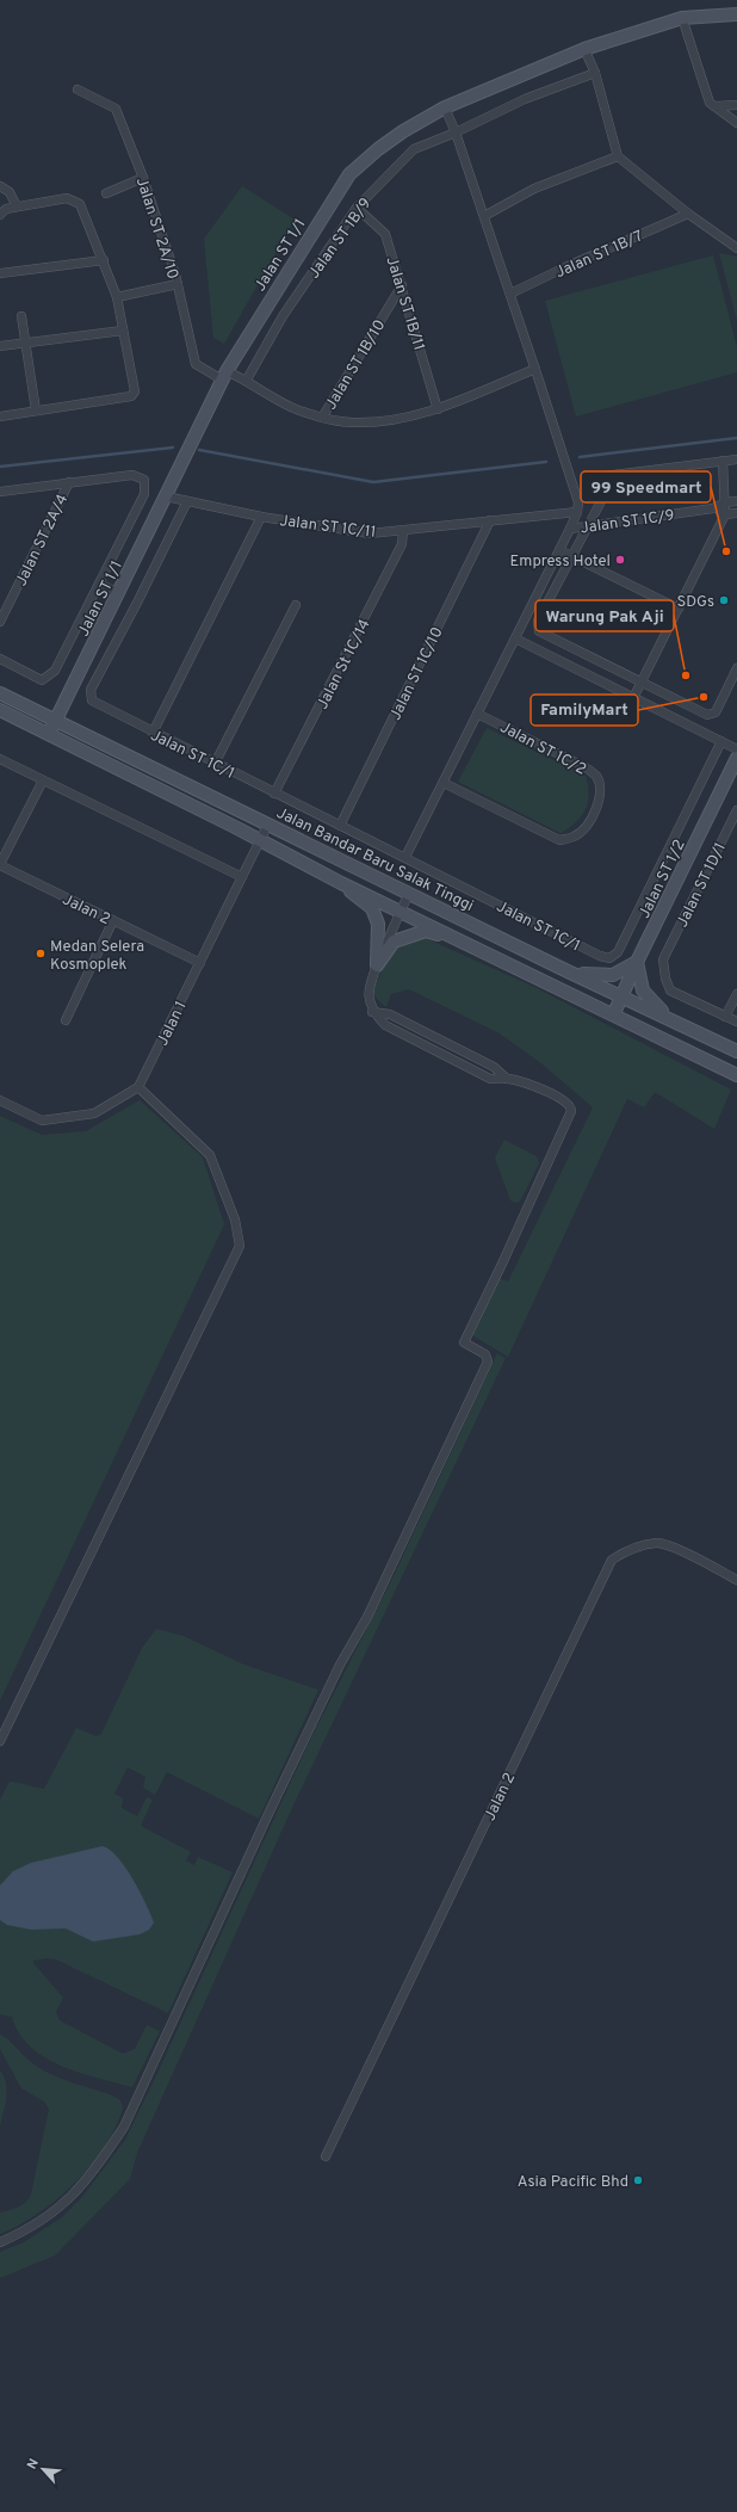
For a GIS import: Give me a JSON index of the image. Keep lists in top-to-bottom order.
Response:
{
  "streets": {
    "main road": ["Jalan ST 1/1", "Jalan Bandar Baru Salak Tinggi", "Jalan ST 1/2"],
    "street": [
      "Jalan ST 2A/10",
      "Jalan ST 1B/9",
      "Jalan ST 1B/7",
      "Jalan ST 1B/11",
      "Jalan ST 1B/10",
      "Jalan ST 1C/9",
      "Jalan ST 1C/11",
      "Jalan ST 2A/4",
      "Jalan St 1C/14",
      "Jalan ST 1C/10",
      "Jalan ST 1C/2",
      "Jalan ST 1C/1",
      "Jalan ST 1D/1",
      "Jalan 2",
      "Jalan 1"
    ]
  },
  "crossings": [
    ["Jalan ST 2A/10", "Jalan ST 1B/9"],
    ["Jalan ST 2A/10", "Jalan ST 1/1"],
    ["Jalan ST 2A/10", "Jalan ST 1B/11"],
    ["Jalan ST 2A/10", "Jalan ST 1B/10"],
    ["Jalan ST 1B/9", "Jalan ST 1B/11"],
    ["Jalan ST 1/1", "Jalan ST 1C/11"],
    ["Jalan ST 1/1", "Jalan Bandar Baru Salak Tinggi"],
    ["Jalan ST 1B/11", "Jalan ST 1B/10"],
    ["Jalan ST 1C/11", "Jalan St 1C/14"],
    ["Jalan ST 1C/11", "Jalan ST 1C/10"],
    ["Jalan ST 1C/11", "Jalan ST 1C/1"],
    ["Jalan St 1C/14", "Jalan ST 1C/1"],
    ["Jalan ST 1C/10", "Jalan ST 1C/1"],
    ["Jalan Bandar Baru Salak Tinggi", "Jalan ST 1/2"],
    ["Jalan Bandar Baru Salak Tinggi", "Jalan 1"],
    ["Jalan 2", "Jalan 1"]
  ],
  "places": [
    "99 Speedmart",
    "Empress Hotel",
    "SDGs",
    "Warung Pak Aji",
    "FamilyMart",
    "Medan Selera Kosmoplek",
    "Asia Pacific Bhd"
  ],
  "north": "top left"
}
